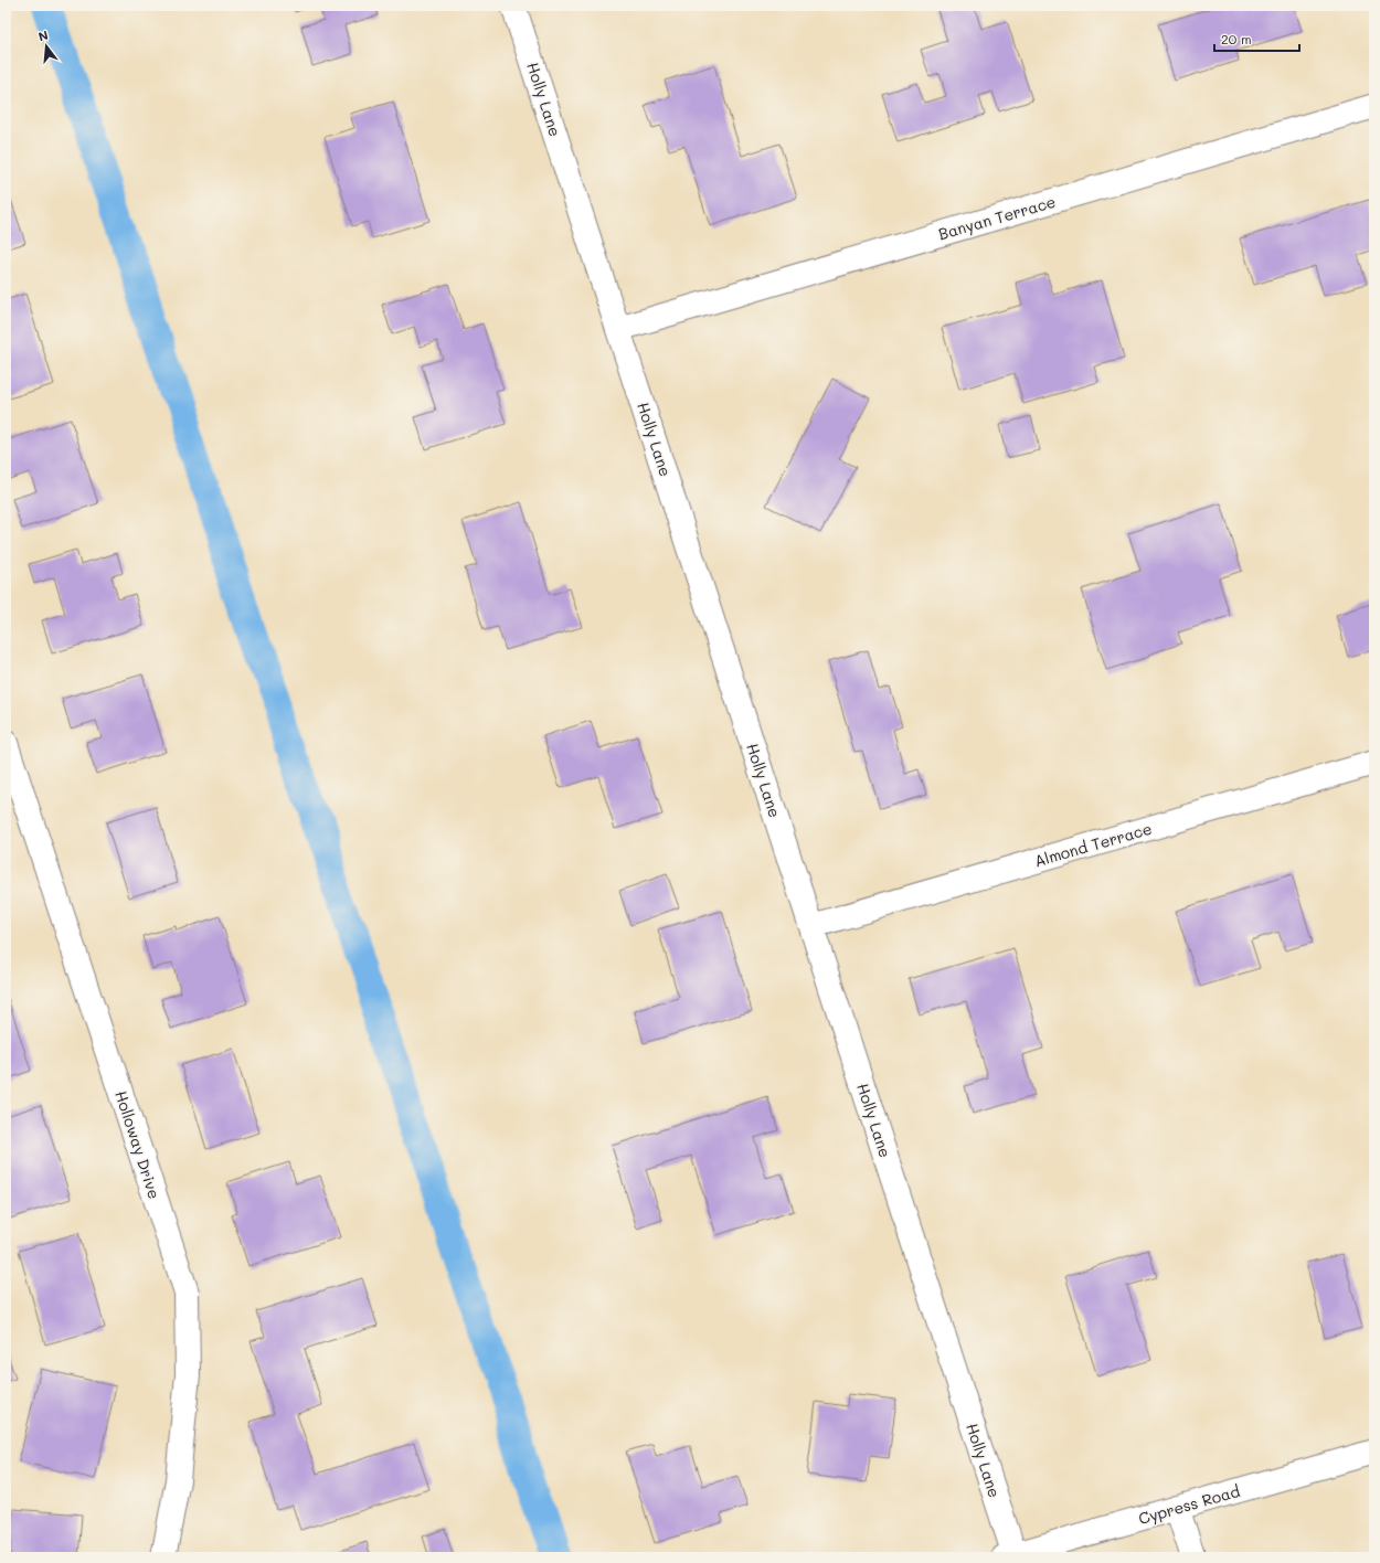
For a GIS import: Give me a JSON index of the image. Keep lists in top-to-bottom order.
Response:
{
  "streets": {
    "street": [
      "Holly Lane",
      "Banyan Terrace",
      "Almond Terrace",
      "Holloway Drive",
      "Cypress Road"
    ]
  },
  "crossings": [
    ["Holly Lane", "Banyan Terrace"],
    ["Holly Lane", "Almond Terrace"],
    ["Holly Lane", "Cypress Road"]
  ],
  "scale_bar": "20 m",
  "north": "top"
}
